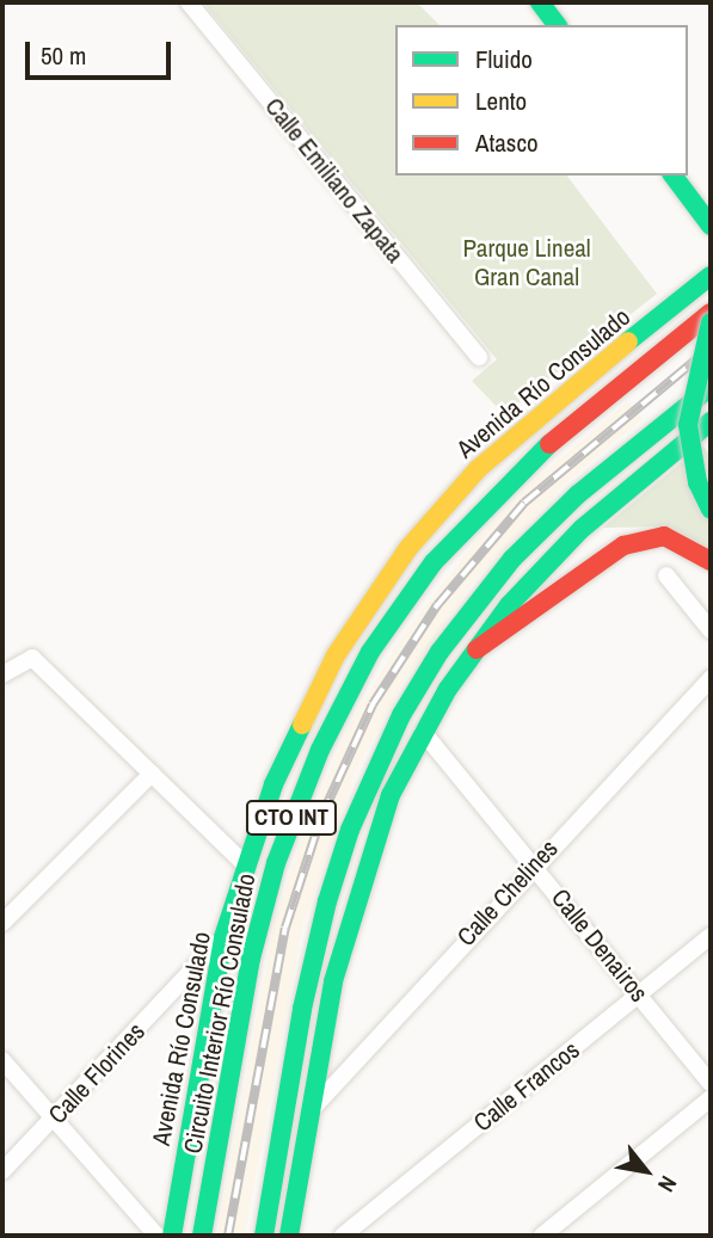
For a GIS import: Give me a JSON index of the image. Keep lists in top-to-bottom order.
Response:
{
  "streets": {
    "main road": ["Avenida Río Consulado", "CTO INT", "Circuito Interior Río Consulado"],
    "street": [
      "Calle Emiliano Zapata",
      "Calle Chelines",
      "Calle Denairos",
      "Calle Florines",
      "Calle Francos"
    ]
  },
  "crossings": [
    ["Avenida Río Consulado", "Calle Florines"],
    ["CTO INT", "Calle Chelines"],
    ["CTO INT", "Calle Denairos"],
    ["Calle Chelines", "Calle Denairos"],
    ["Calle Denairos", "Calle Francos"]
  ],
  "parks": ["Parque Lineal Gran Canal"],
  "legend": ["Fluido", "Lento", "Atasco"],
  "scale_bar": "50 m",
  "north": "bottom right"
}
